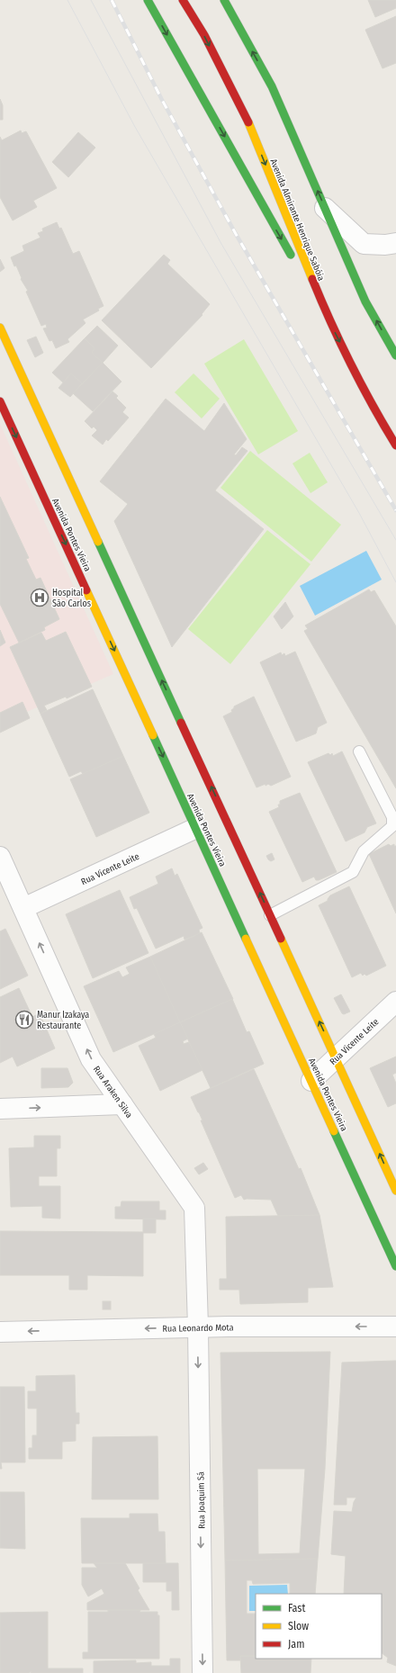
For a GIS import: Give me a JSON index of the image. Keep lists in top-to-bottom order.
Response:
{
  "streets": {
    "main road": ["Avenida Almirante Henrique Sabóia", "Avenida Pontes Vieira"],
    "street": [
      "Rua Vicente Leite",
      "Rua Araken Silva",
      "Rua Leonardo Mota",
      "Rua Joaquim Sá"
    ]
  },
  "crossings": [
    ["Avenida Pontes Vieira", "Rua Vicente Leite"],
    ["Rua Vicente Leite", "Rua Araken Silva"],
    ["Rua Araken Silva", "Rua Leonardo Mota"],
    ["Rua Araken Silva", "Rua Joaquim Sá"],
    ["Rua Leonardo Mota", "Rua Joaquim Sá"]
  ],
  "one_way": ["Rua Araken Silva", "Rua Leonardo Mota", "Rua Joaquim Sá"],
  "places": {
    "hospital": ["Hospital São Carlos"],
    "restaurant": ["Manur Izakaya Restaurante"]
  },
  "legend": ["Fast", "Slow", "Jam"]
}
